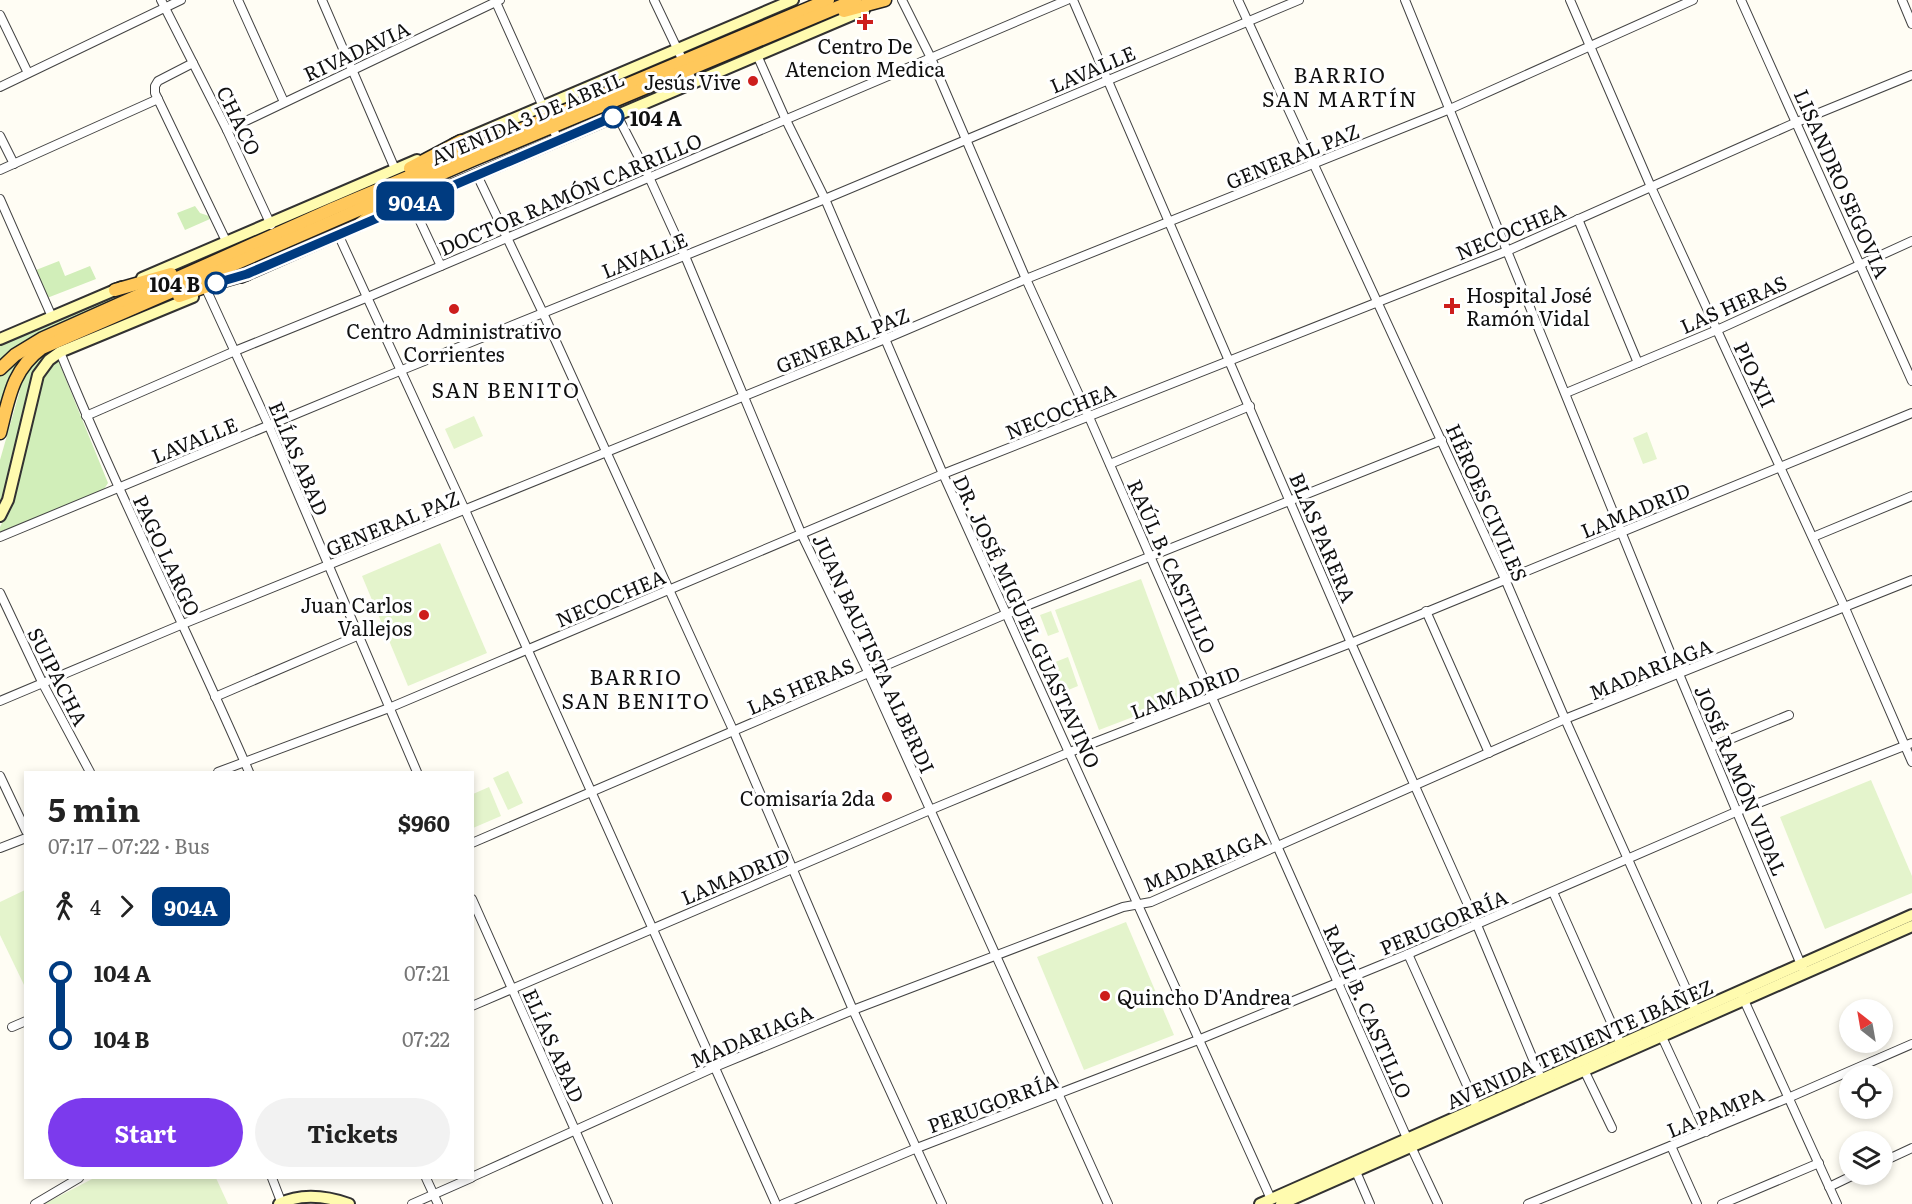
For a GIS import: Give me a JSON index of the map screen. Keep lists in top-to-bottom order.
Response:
{
  "streets": {
    "highway": ["AVENIDA 3 DE ABRIL"],
    "main road": ["AVENIDA TENIENTE IBÁÑEZ"],
    "street": [
      "RIVADAVIA",
      "LAVALLE",
      "CHACO",
      "GENERAL PAZ",
      "LISANDRO SEGOVIA",
      "DOCTOR RAMÓN CARRILLO",
      "NECOCHEA",
      "LAS HERAS",
      "PIO XII",
      "ELÍAS ABAD",
      "HÉROES CIVILES",
      "LAMADRID",
      "BLAS PARERA",
      "PAGO LARGO",
      "RAÚL B. CASTILLO",
      "DR. JOSÉ MIGUEL GUASTAVINO",
      "JUAN BAUTISTA ALBERDI",
      "MADARIAGA",
      "SUIPACHA",
      "JOSÉ RAMÓN VIDAL",
      "PERUGORRÍA",
      "LA PAMPA"
    ]
  },
  "crossings": [
    ["RIVADAVIA", "CHACO"],
    ["LAVALLE", "ELÍAS ABAD"],
    ["LAVALLE", "HÉROES CIVILES"],
    ["LAVALLE", "BLAS PARERA"],
    ["LAVALLE", "PAGO LARGO"],
    ["LAVALLE", "RAÚL B. CASTILLO"],
    ["LAVALLE", "DR. JOSÉ MIGUEL GUASTAVINO"],
    ["LAVALLE", "JUAN BAUTISTA ALBERDI"],
    ["AVENIDA 3 DE ABRIL", "CHACO"],
    ["AVENIDA 3 DE ABRIL", "ELÍAS ABAD"],
    ["AVENIDA 3 DE ABRIL", "PAGO LARGO"],
    ["AVENIDA 3 DE ABRIL", "DR. JOSÉ MIGUEL GUASTAVINO"],
    ["AVENIDA 3 DE ABRIL", "JUAN BAUTISTA ALBERDI"],
    ["GENERAL PAZ", "PIO XII"],
    ["GENERAL PAZ", "ELÍAS ABAD"],
    ["GENERAL PAZ", "HÉROES CIVILES"],
    ["GENERAL PAZ", "BLAS PARERA"],
    ["GENERAL PAZ", "PAGO LARGO"],
    ["GENERAL PAZ", "RAÚL B. CASTILLO"],
    ["GENERAL PAZ", "DR. JOSÉ MIGUEL GUASTAVINO"],
    ["GENERAL PAZ", "JUAN BAUTISTA ALBERDI"],
    ["GENERAL PAZ", "SUIPACHA"],
    ["GENERAL PAZ", "JOSÉ RAMÓN VIDAL"],
    ["LISANDRO SEGOVIA", "NECOCHEA"],
    ["LISANDRO SEGOVIA", "LAS HERAS"],
    ["DOCTOR RAMÓN CARRILLO", "ELÍAS ABAD"],
    ["DOCTOR RAMÓN CARRILLO", "PAGO LARGO"],
    ["DOCTOR RAMÓN CARRILLO", "RAÚL B. CASTILLO"],
    ["DOCTOR RAMÓN CARRILLO", "DR. JOSÉ MIGUEL GUASTAVINO"],
    ["DOCTOR RAMÓN CARRILLO", "JUAN BAUTISTA ALBERDI"],
    ["NECOCHEA", "PIO XII"],
    ["NECOCHEA", "ELÍAS ABAD"],
    ["NECOCHEA", "HÉROES CIVILES"],
    ["NECOCHEA", "BLAS PARERA"],
    ["NECOCHEA", "PAGO LARGO"],
    ["NECOCHEA", "RAÚL B. CASTILLO"],
    ["NECOCHEA", "DR. JOSÉ MIGUEL GUASTAVINO"],
    ["NECOCHEA", "JUAN BAUTISTA ALBERDI"],
    ["NECOCHEA", "JOSÉ RAMÓN VIDAL"],
    ["LAS HERAS", "PIO XII"],
    ["LAS HERAS", "HÉROES CIVILES"],
    ["LAS HERAS", "BLAS PARERA"],
    ["LAS HERAS", "RAÚL B. CASTILLO"],
    ["LAS HERAS", "DR. JOSÉ MIGUEL GUASTAVINO"],
    ["LAS HERAS", "JUAN BAUTISTA ALBERDI"],
    ["LAS HERAS", "JOSÉ RAMÓN VIDAL"],
    ["PIO XII", "LAMADRID"],
    ["PIO XII", "MADARIAGA"],
    ["PIO XII", "PERUGORRÍA"],
    ["ELÍAS ABAD", "LAMADRID"],
    ["ELÍAS ABAD", "MADARIAGA"],
    ["HÉROES CIVILES", "LAMADRID"],
    ["HÉROES CIVILES", "MADARIAGA"],
    ["HÉROES CIVILES", "PERUGORRÍA"],
    ["HÉROES CIVILES", "AVENIDA TENIENTE IBÁÑEZ"],
    ["LAMADRID", "BLAS PARERA"],
    ["LAMADRID", "RAÚL B. CASTILLO"],
    ["LAMADRID", "DR. JOSÉ MIGUEL GUASTAVINO"],
    ["LAMADRID", "JUAN BAUTISTA ALBERDI"],
    ["LAMADRID", "JOSÉ RAMÓN VIDAL"],
    ["BLAS PARERA", "MADARIAGA"],
    ["BLAS PARERA", "PERUGORRÍA"],
    ["BLAS PARERA", "AVENIDA TENIENTE IBÁÑEZ"],
    ["RAÚL B. CASTILLO", "MADARIAGA"],
    ["RAÚL B. CASTILLO", "PERUGORRÍA"],
    ["RAÚL B. CASTILLO", "AVENIDA TENIENTE IBÁÑEZ"],
    ["DR. JOSÉ MIGUEL GUASTAVINO", "MADARIAGA"],
    ["DR. JOSÉ MIGUEL GUASTAVINO", "PERUGORRÍA"],
    ["DR. JOSÉ MIGUEL GUASTAVINO", "AVENIDA TENIENTE IBÁÑEZ"],
    ["JUAN BAUTISTA ALBERDI", "MADARIAGA"],
    ["JUAN BAUTISTA ALBERDI", "PERUGORRÍA"],
    ["MADARIAGA", "JOSÉ RAMÓN VIDAL"],
    ["JOSÉ RAMÓN VIDAL", "PERUGORRÍA"],
    ["JOSÉ RAMÓN VIDAL", "AVENIDA TENIENTE IBÁÑEZ"]
  ],
  "districts": ["BARRIO SAN MARTÍN", "SAN BENITO", "BARRIO SAN BENITO"],
  "places": {
    "health": ["Centro De Atencion Medica", "Hospital José Ramón Vidal"],
    "other": [
      "Jesús Vive",
      "104 A",
      "104 B",
      "Centro Administrativo Corrientes",
      "Juan Carlos Vallejos",
      "Comisaría 2da",
      "Quincho D'Andrea"
    ]
  },
  "lines": ["bus line 904A"],
  "north": "top left",
  "page": {
    "on_map": "904A",
    "heading": ["5 min", "07:17 – 07:22 · Bus", "$960"],
    "legs": ["4", "904A"],
    "list": [
      {
        "name": "104 A",
        "value": "07:21"
      },
      {
        "name": "104 B",
        "value": "07:22"
      }
    ],
    "buttons": ["Start", "Tickets"]
  }
}
